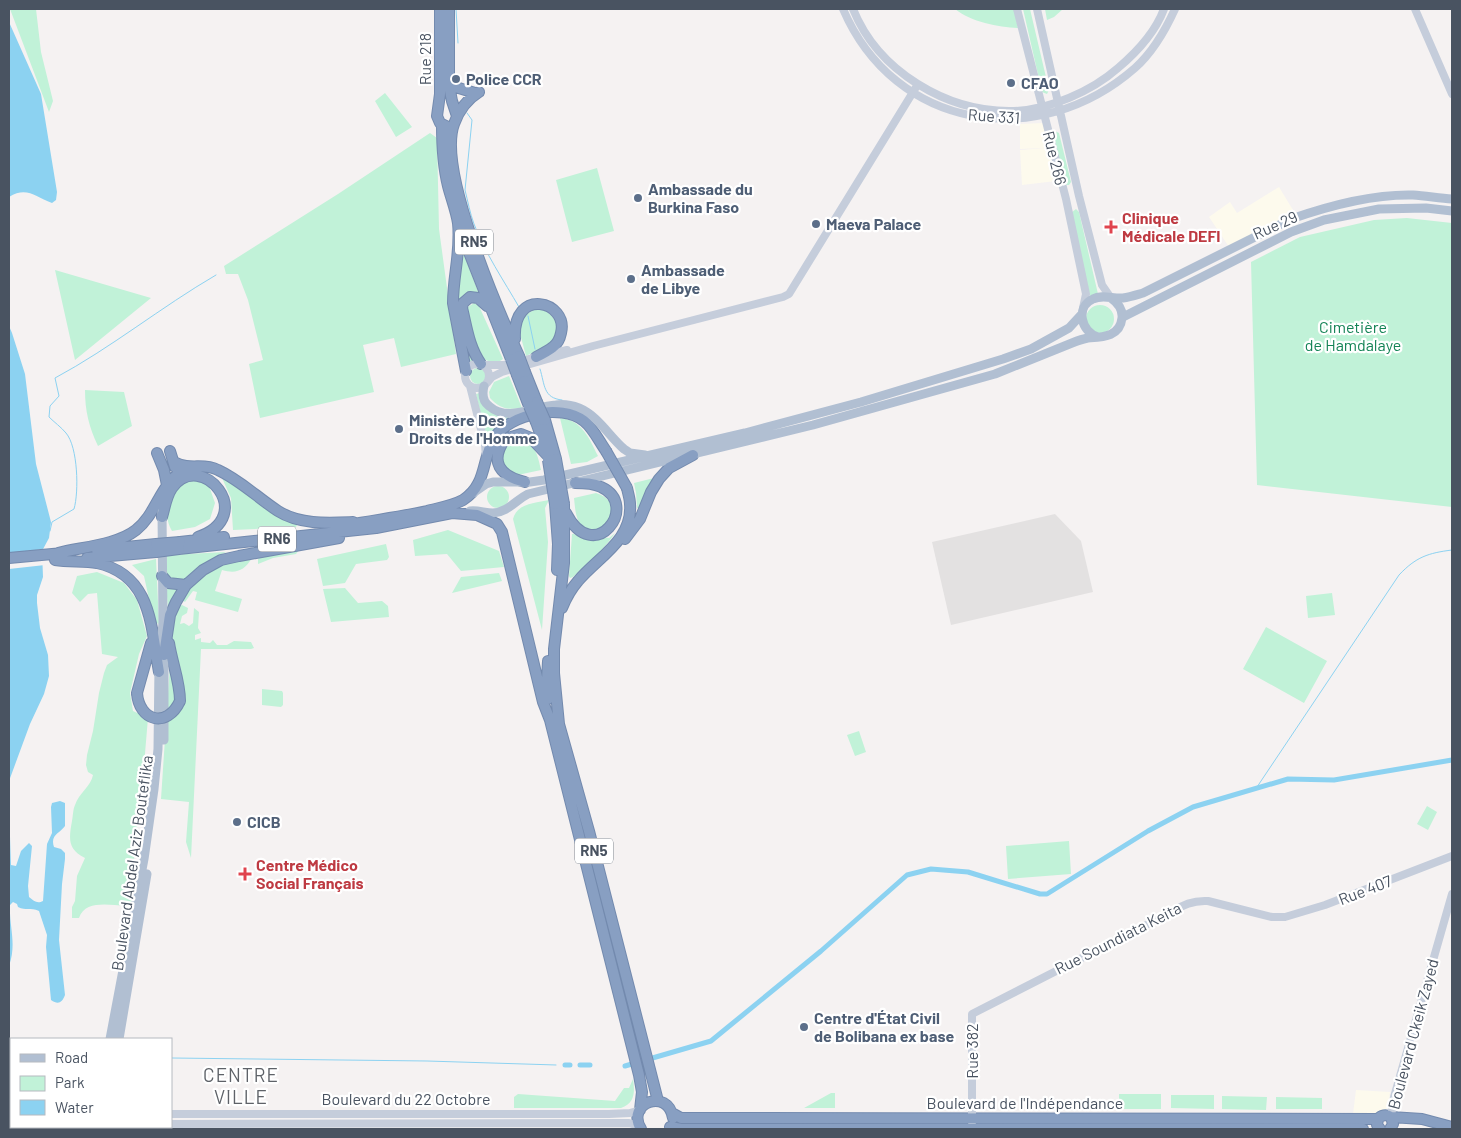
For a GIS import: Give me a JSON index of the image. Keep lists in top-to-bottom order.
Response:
{
  "streets": {
    "highway": [
      "Rue 218",
      "RN5",
      "RN6",
      "Boulevard de l'Indépendance"
    ],
    "main road": [
      "Rue 331",
      "Rue 266",
      "Rue 29",
      "Boulevard Abdel Aziz Bouteflika",
      "Rue 407",
      "Rue Soundiata Keita",
      "Boulevard Ckeik Zayed",
      "Rue 382",
      "Boulevard du 22 Octobre"
    ]
  },
  "crossings": [
    ["Rue 218", "RN5"],
    ["Rue 331", "Rue 266"],
    ["Rue 266", "Rue 29"],
    ["RN5", "Boulevard du 22 Octobre"],
    ["Rue 407", "Rue Soundiata Keita"],
    ["Rue Soundiata Keita", "Rue 382"],
    ["Boulevard Ckeik Zayed", "Boulevard de l'Indépendance"],
    ["Rue 382", "Boulevard de l'Indépendance"]
  ],
  "districts": ["CENTRE VILLE"],
  "parks": ["Cimetière de Hamdalaye"],
  "places": {
    "other": [
      "Police CCR",
      "CFAO",
      "Ambassade du Burkina Faso",
      "Maeva Palace",
      "Ambassade de Libye",
      "Ministère Des Droits de l'Homme",
      "CICB",
      "Centre d'État Civil de Bolibana ex base"
    ],
    "health": ["Clinique Médicale DEFI", "Centre Médico Social Français"]
  },
  "legend": ["Road", "Park", "Water"]
}
